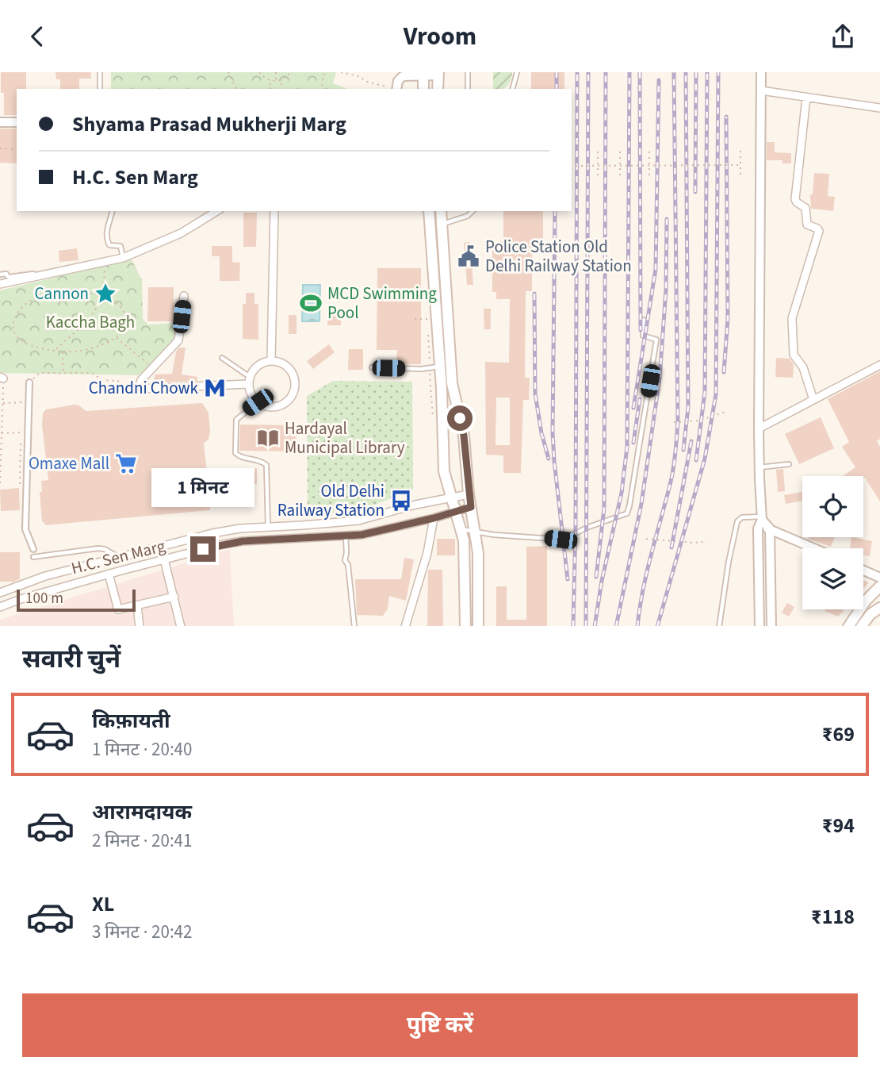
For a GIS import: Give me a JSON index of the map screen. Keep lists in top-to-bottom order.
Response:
{
  "streets": {
    "street": ["H.C. Sen Marg"]
  },
  "parks": ["Kaccha Bagh"],
  "places": {
    "public building": ["Police Station Old Delhi Railway Station"],
    "place": ["Cannon"],
    "sports": ["MCD Swimming Pool"],
    "metro station": ["Chandni Chowk"],
    "library": ["Hardayal Municipal Library"],
    "supermarket": ["Omaxe Mall"],
    "bus stop": ["Old Delhi Railway Station"]
  },
  "scale_bar": "100 m",
  "page": {
    "header": "Vroom",
    "banner": ["Shyama Prasad Mukherji Marg", "H.C. Sen Marg"],
    "bubble": "1 मिनट",
    "scale": "100 m",
    "heading": "सवारी चुनें",
    "list": [
      {
        "name": "किफ़ायती",
        "note": "1 मिनट · 20:40",
        "value": "₹69"
      },
      {
        "name": "आरामदायक",
        "note": "2 मिनट · 20:41",
        "value": "₹94"
      },
      {
        "name": "XL",
        "note": "3 मिनट · 20:42",
        "value": "₹118"
      }
    ],
    "buttons": "पुष्टि करें"
  }
}
